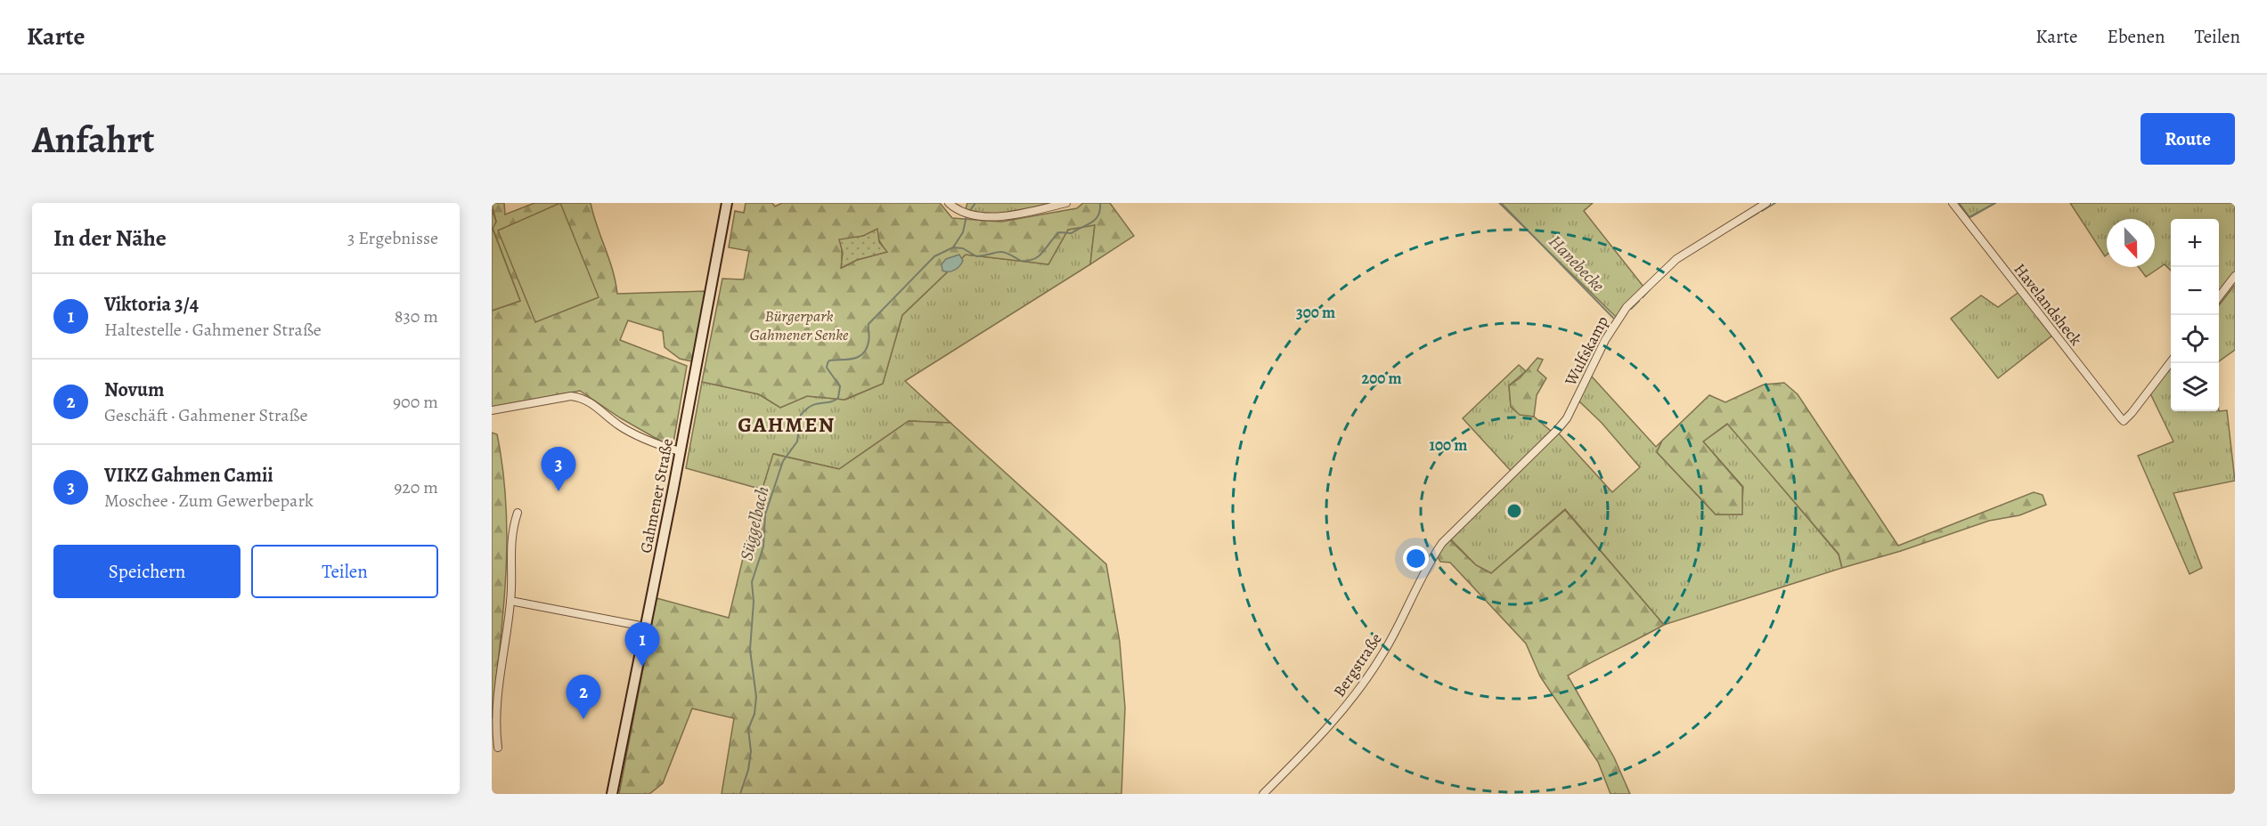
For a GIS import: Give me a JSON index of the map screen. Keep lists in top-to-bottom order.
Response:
{
  "streets": {
    "main road": ["Gahmener Straße"],
    "street": ["Havelandsheck", "Wulfskamp", "Bergstraße"]
  },
  "crossings": [
    ["Wulfskamp", "Bergstraße"]
  ],
  "districts": ["GAHMEN"],
  "water": ["Hanebecke", "Süggelbach"],
  "parks": ["Bürgerpark Gahmener Senke"],
  "north": "bottom",
  "page": {
    "header": "Karte",
    "nav": ["Karte", "Ebenen", "Teilen"],
    "buttons": [
      "Route",
      ["Speichern", "Teilen"]
    ],
    "title": "Anfahrt",
    "heading": ["In der Nähe", "3 Ergebnisse"],
    "map_buttons": ["+", "−"],
    "list": [
      {
        "mark": "1",
        "name": "Viktoria 3/4",
        "note": "Haltestelle · Gahmener Straße",
        "value": "830 m"
      },
      {
        "mark": "2",
        "name": "Novum",
        "note": "Geschäft · Gahmener Straße",
        "value": "900 m"
      },
      {
        "mark": "3",
        "name": "VIKZ Gahmen Camii",
        "note": "Moschee · Zum Gewerbepark",
        "value": "920 m"
      }
    ],
    "pins": ["3", "1", "2"]
  },
  "rings": ["300 m", "200 m", "100 m"]
}
